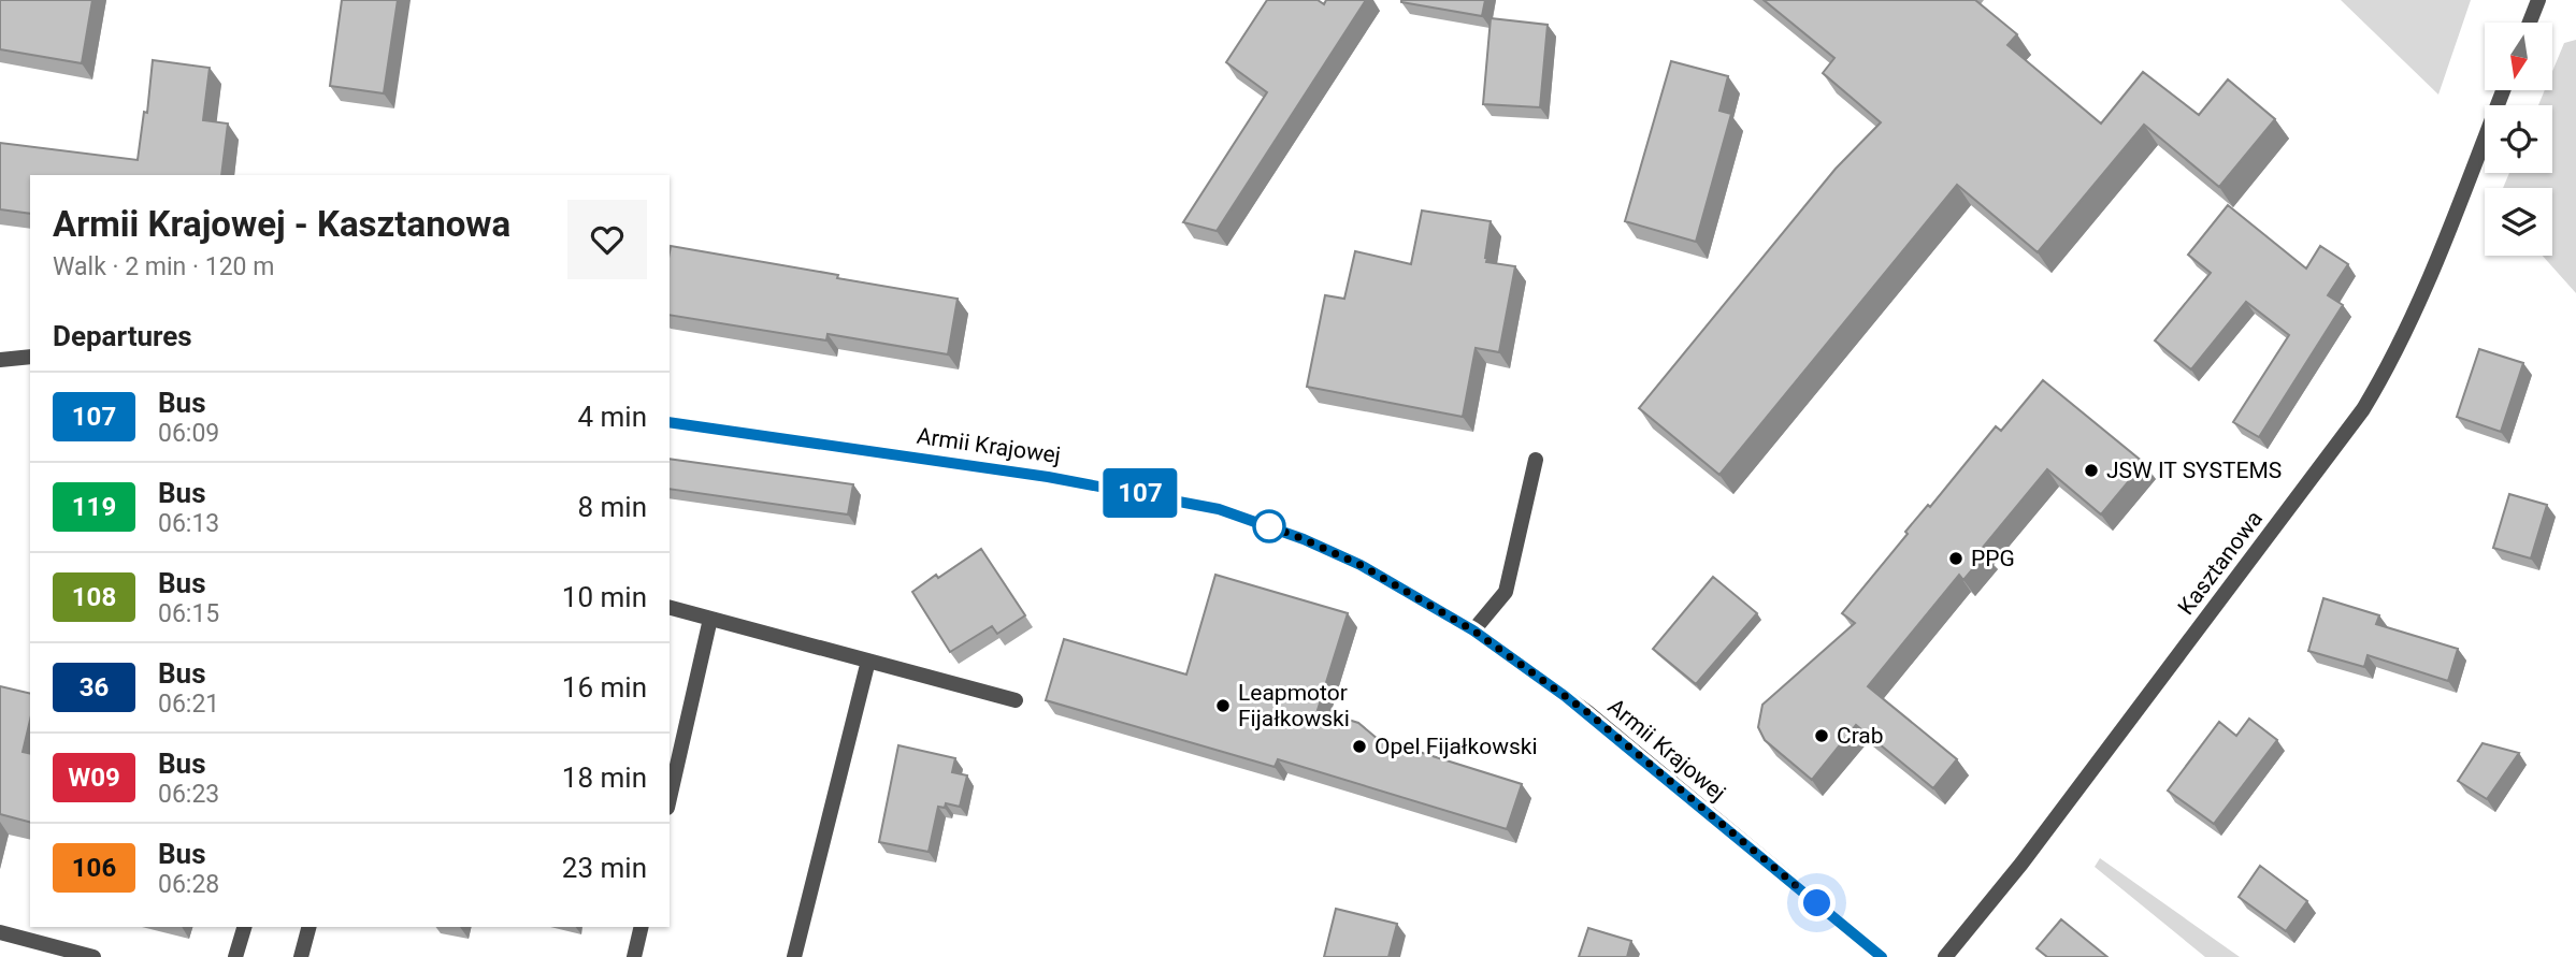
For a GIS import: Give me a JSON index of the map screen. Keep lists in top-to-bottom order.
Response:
{
  "streets": {
    "street": ["Armii Krajowej", "Kasztanowa"]
  },
  "places": [
    "JSW IT SYSTEMS",
    "PPG",
    "Leapmotor Fijałkowski",
    "Crab",
    "Opel Fijałkowski"
  ],
  "lines": ["bus line 107"],
  "north": "bottom",
  "page": {
    "on_map": "107",
    "heading": [
      ["Armii Krajowej - Kasztanowa", "Walk · 2 min · 120 m"],
      "Departures"
    ],
    "list": [
      {
        "mark": "107",
        "name": "Bus",
        "note": "06:09",
        "value": "4 min"
      },
      {
        "mark": "119",
        "name": "Bus",
        "note": "06:13",
        "value": "8 min"
      },
      {
        "mark": "108",
        "name": "Bus",
        "note": "06:15",
        "value": "10 min"
      },
      {
        "mark": "36",
        "name": "Bus",
        "note": "06:21",
        "value": "16 min"
      },
      {
        "mark": "W09",
        "name": "Bus",
        "note": "06:23",
        "value": "18 min"
      },
      {
        "mark": "106",
        "name": "Bus",
        "note": "06:28",
        "value": "23 min"
      }
    ]
  }
}
